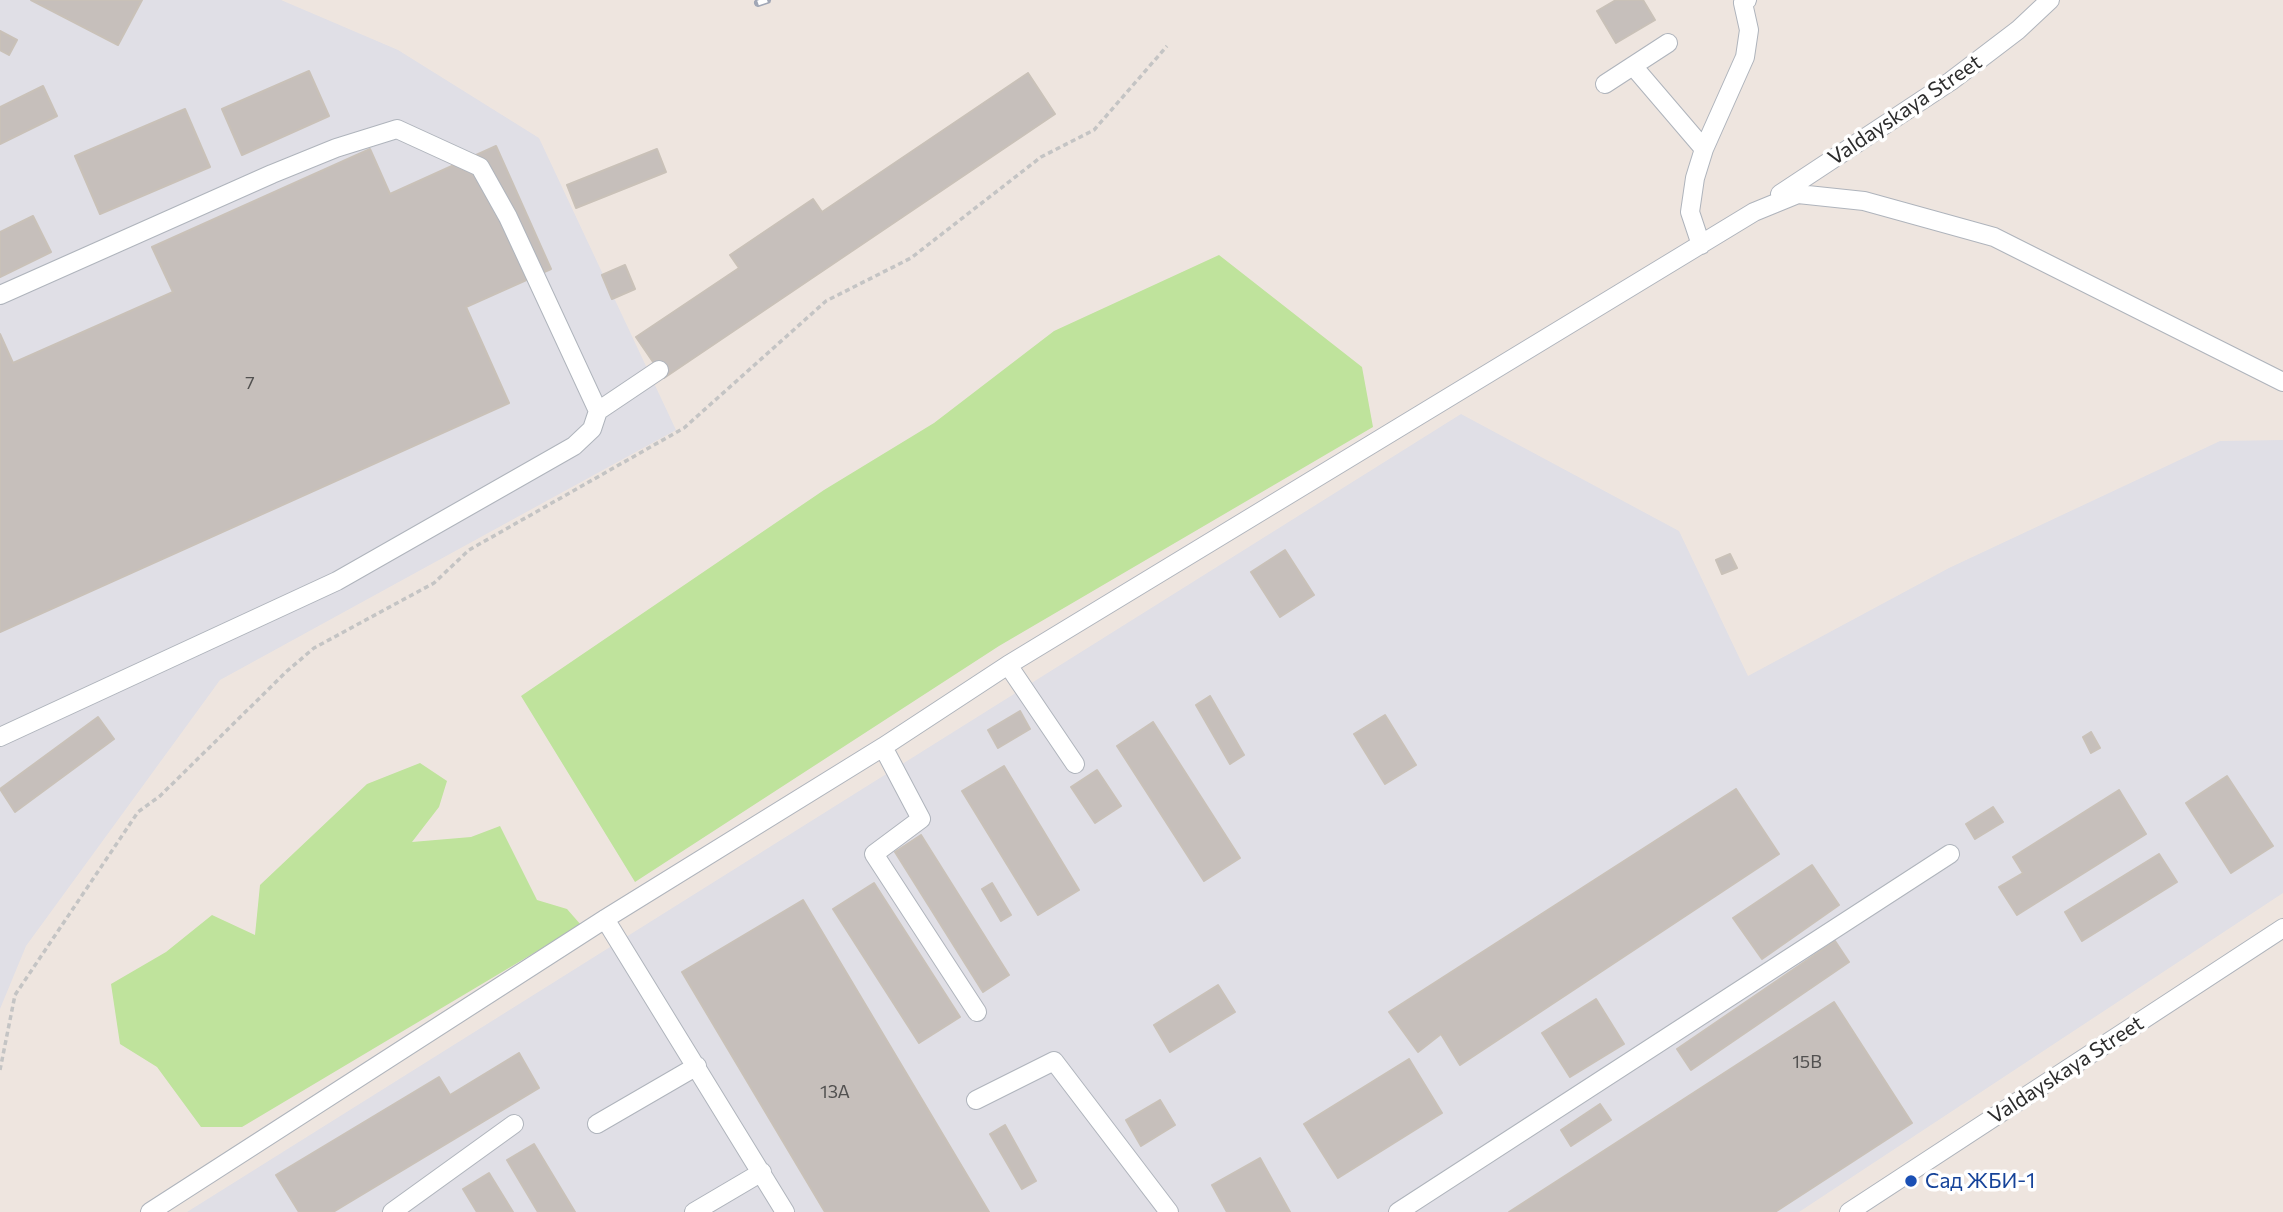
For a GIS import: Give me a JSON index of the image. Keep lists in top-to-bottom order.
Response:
{
  "streets": {
    "street": ["Valdayskaya Street"]
  },
  "places": ["Сад ЖБИ-1"],
  "house_numbers": ["7", "15В", "13А"]
}
